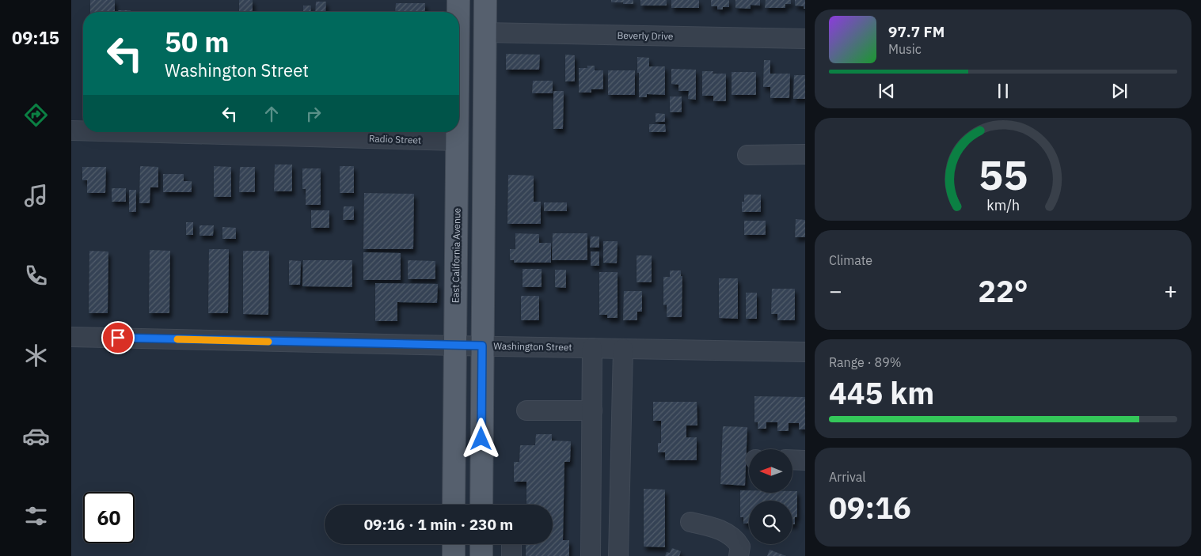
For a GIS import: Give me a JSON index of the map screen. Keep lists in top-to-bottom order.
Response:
{
  "streets": {
    "main road": ["East California Avenue"],
    "street": ["Beverly Drive", "Radio Street", "Washington Street"]
  },
  "crossings": [
    ["Radio Street", "East California Avenue"],
    ["East California Avenue", "Washington Street"]
  ],
  "north": "left",
  "page": {
    "tabs": "09:15",
    "turn": ["50 m", "Washington Street"],
    "song": ["97.7 FM", "Music"],
    "tile": [
      "Climate",
      ["Range · 89%", "445 km"],
      ["Arrival", "09:16"]
    ],
    "heat": ["−", "22°", "+"],
    "limit": "60",
    "trip": "09:16 · 1 min · 230 m",
    "gauge": ["55", "km/h"]
  }
}
